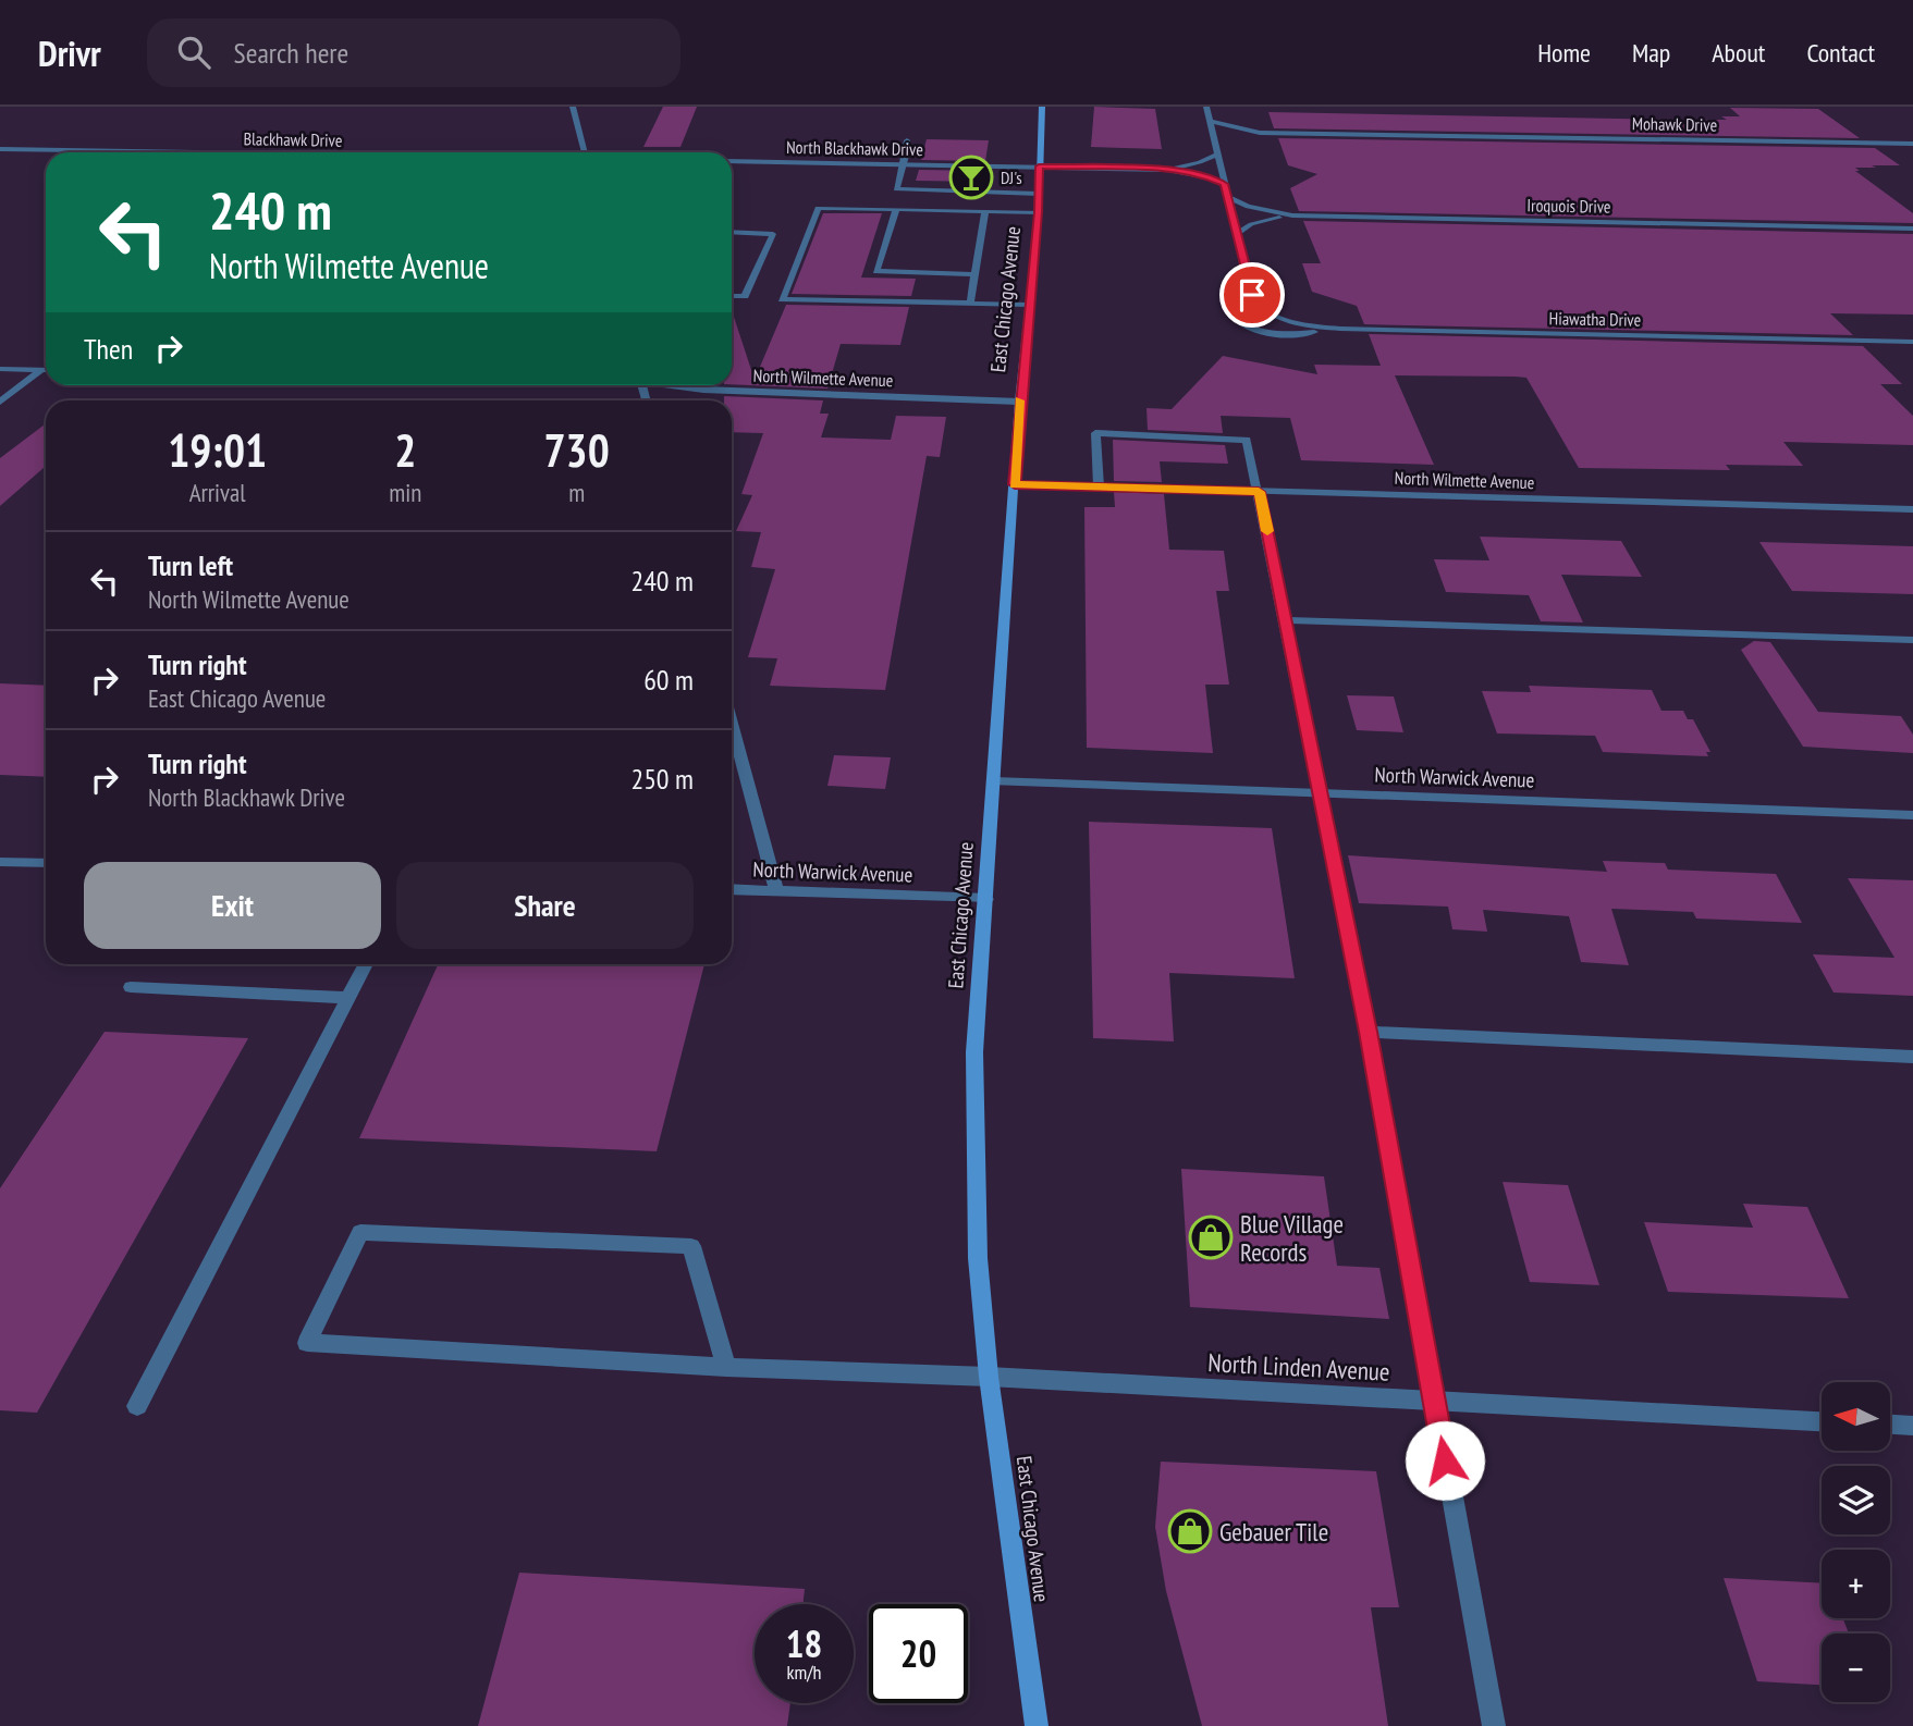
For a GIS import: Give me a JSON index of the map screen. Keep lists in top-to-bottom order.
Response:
{
  "streets": {
    "main road": ["East Chicago Avenue"],
    "street": [
      "Mohawk Drive",
      "Blackhawk Drive",
      "North Blackhawk Drive",
      "Iroquois Drive",
      "Hiawatha Drive",
      "North Wilmette Avenue",
      "North Warwick Avenue",
      "North Linden Avenue"
    ]
  },
  "crossings": [
    ["North Blackhawk Drive", "East Chicago Avenue"],
    ["East Chicago Avenue", "North Wilmette Avenue"],
    ["East Chicago Avenue", "North Warwick Avenue"],
    ["East Chicago Avenue", "North Linden Avenue"]
  ],
  "places": {
    "bar": ["DJ's"],
    "shop": ["Blue Village Records", "Gebauer Tile"]
  },
  "north": "left",
  "page": {
    "header": "Drivr",
    "search": "Search here",
    "nav": [
      "Home",
      "Map",
      "About",
      "Contact"
    ],
    "turn": ["240 m", "North Wilmette Avenue"],
    "then": "Then",
    "eta": [
      "19:01",
      "Arrival",
      "2",
      "min",
      "730",
      "m"
    ],
    "list": [
      {
        "name": "Turn left",
        "note": "North Wilmette Avenue",
        "value": "240 m"
      },
      {
        "name": "Turn right",
        "note": "East Chicago Avenue",
        "value": "60 m"
      },
      {
        "name": "Turn right",
        "note": "North Blackhawk Drive",
        "value": "250 m"
      }
    ],
    "buttons": ["Exit", "Share"],
    "map_buttons": ["+", "−"],
    "speed": "18 km/h",
    "limit": "20"
  }
}
